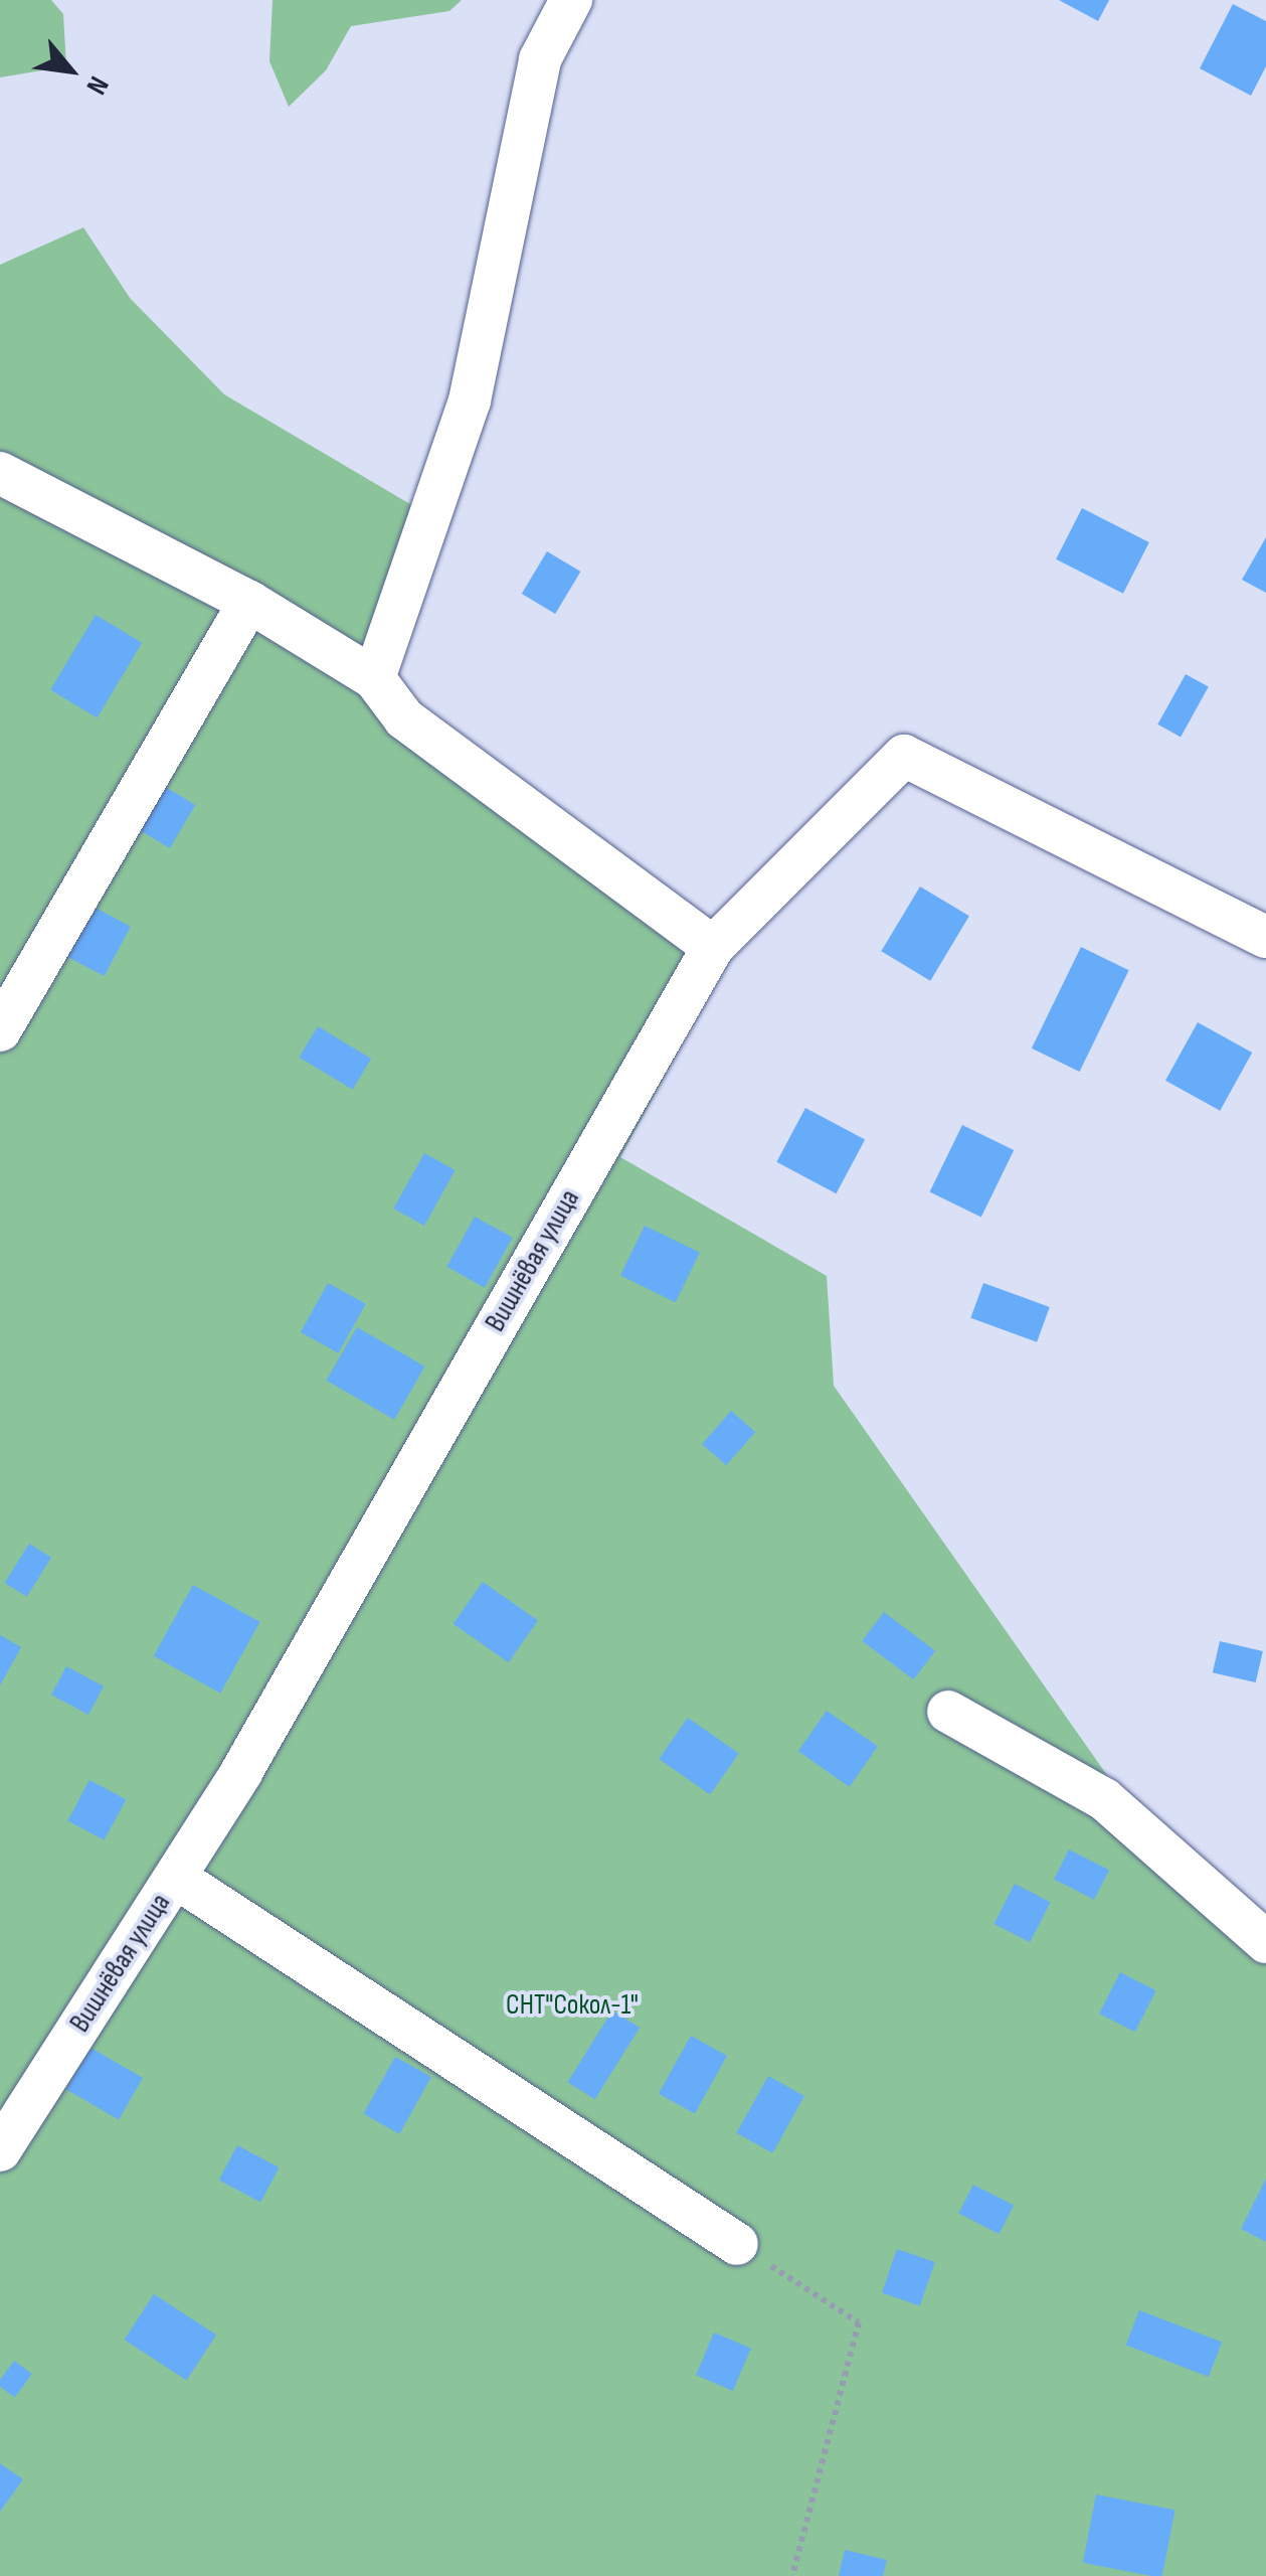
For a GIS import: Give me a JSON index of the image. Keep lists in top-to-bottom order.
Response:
{
  "streets": {
    "street": ["Вишнёвая улица"]
  },
  "parks": ["СНТ\"Сокол-1\""],
  "north": "bottom right"
}
